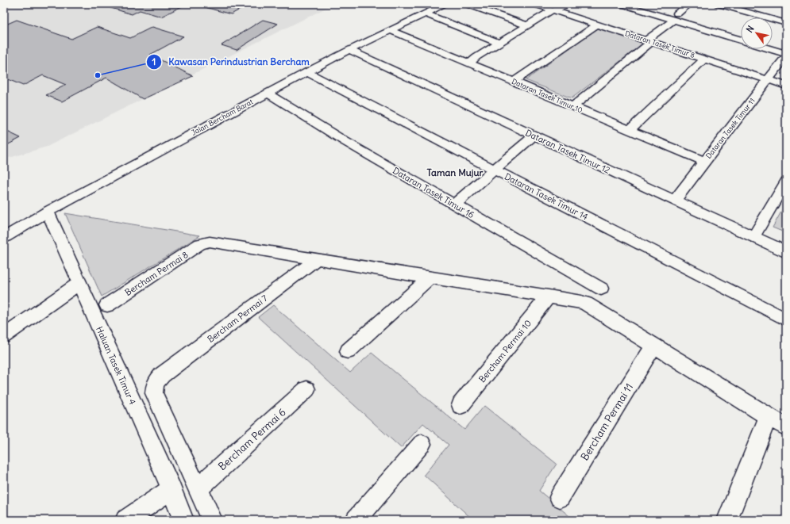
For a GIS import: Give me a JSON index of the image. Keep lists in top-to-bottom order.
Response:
{
  "streets": {
    "street": [
      "Dataran Tasek Timur 8",
      "Dataran Tasek Timur 10",
      "Jalan Bercham Barat",
      "Dataran Tasek Timur 11",
      "Dataran Tasek Timur 12",
      "Dataran Tasek Timur 16",
      "Dataran Tasek Timur 14",
      "Bercham Permai 8",
      "Bercham Permai 7",
      "Bercham Permai 10",
      "Haluan Tasek Timur 4",
      "Bercham Permai 11",
      "Bercham Permai 6"
    ]
  },
  "crossings": [
    ["Dataran Tasek Timur 8", "Dataran Tasek Timur 11"],
    ["Dataran Tasek Timur 10", "Jalan Bercham Barat"],
    ["Dataran Tasek Timur 10", "Dataran Tasek Timur 11"],
    ["Jalan Bercham Barat", "Dataran Tasek Timur 12"],
    ["Jalan Bercham Barat", "Dataran Tasek Timur 16"],
    ["Jalan Bercham Barat", "Dataran Tasek Timur 14"],
    ["Jalan Bercham Barat", "Haluan Tasek Timur 4"],
    ["Dataran Tasek Timur 11", "Dataran Tasek Timur 12"],
    ["Bercham Permai 8", "Bercham Permai 7"],
    ["Bercham Permai 7", "Bercham Permai 6"]
  ],
  "districts": ["Taman Mujur"],
  "places": ["Kawasan Perindustrian Bercham"],
  "north": "top left"
}
